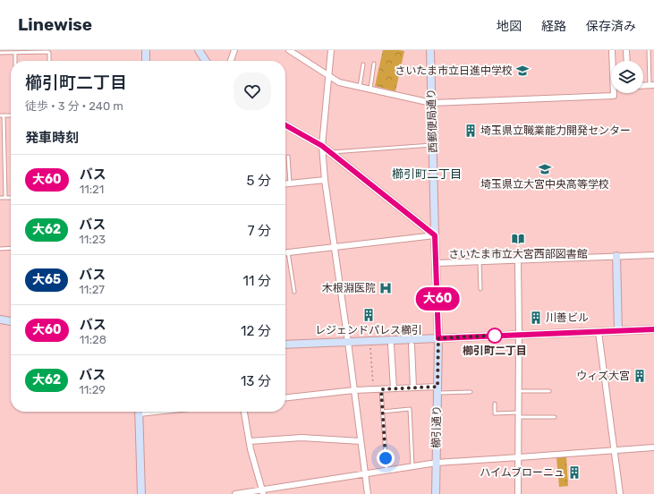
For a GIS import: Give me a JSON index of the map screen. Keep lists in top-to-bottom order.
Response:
{
  "streets": {
    "street": ["西郵便局通り", "櫛引通り"]
  },
  "crossings": [
    ["西郵便局通り", "櫛引通り"]
  ],
  "districts": ["櫛引町二丁目"],
  "places": {
    "school or university": ["さいたま市立日進中学校", "埼玉県立大宮中央高等学校"],
    "building": [
      "埼玉県立職業能力開発センター",
      "レジェンドパレス櫛引",
      "川善ビル",
      "ウィズ大宮",
      "ハイムブローニュ"
    ],
    "library": ["さいたま市立大宮西部図書館"],
    "hospital": ["木根淵医院"],
    "other": ["櫛引町二丁目"]
  },
  "lines": ["bus line 大60"],
  "page": {
    "header": "Linewise",
    "nav": ["地図", "経路", "保存済み"],
    "on_map": "大60",
    "heading": [
      ["櫛引町二丁目", "徒歩 · 3 分 · 240 m"],
      "発車時刻"
    ],
    "list": [
      {
        "mark": "大60",
        "name": "バス",
        "note": "11:21",
        "value": "5 分"
      },
      {
        "mark": "大62",
        "name": "バス",
        "note": "11:23",
        "value": "7 分"
      },
      {
        "mark": "大65",
        "name": "バス",
        "note": "11:27",
        "value": "11 分"
      },
      {
        "mark": "大60",
        "name": "バス",
        "note": "11:28",
        "value": "12 分"
      },
      {
        "mark": "大62",
        "name": "バス",
        "note": "11:29",
        "value": "13 分"
      }
    ]
  }
}
